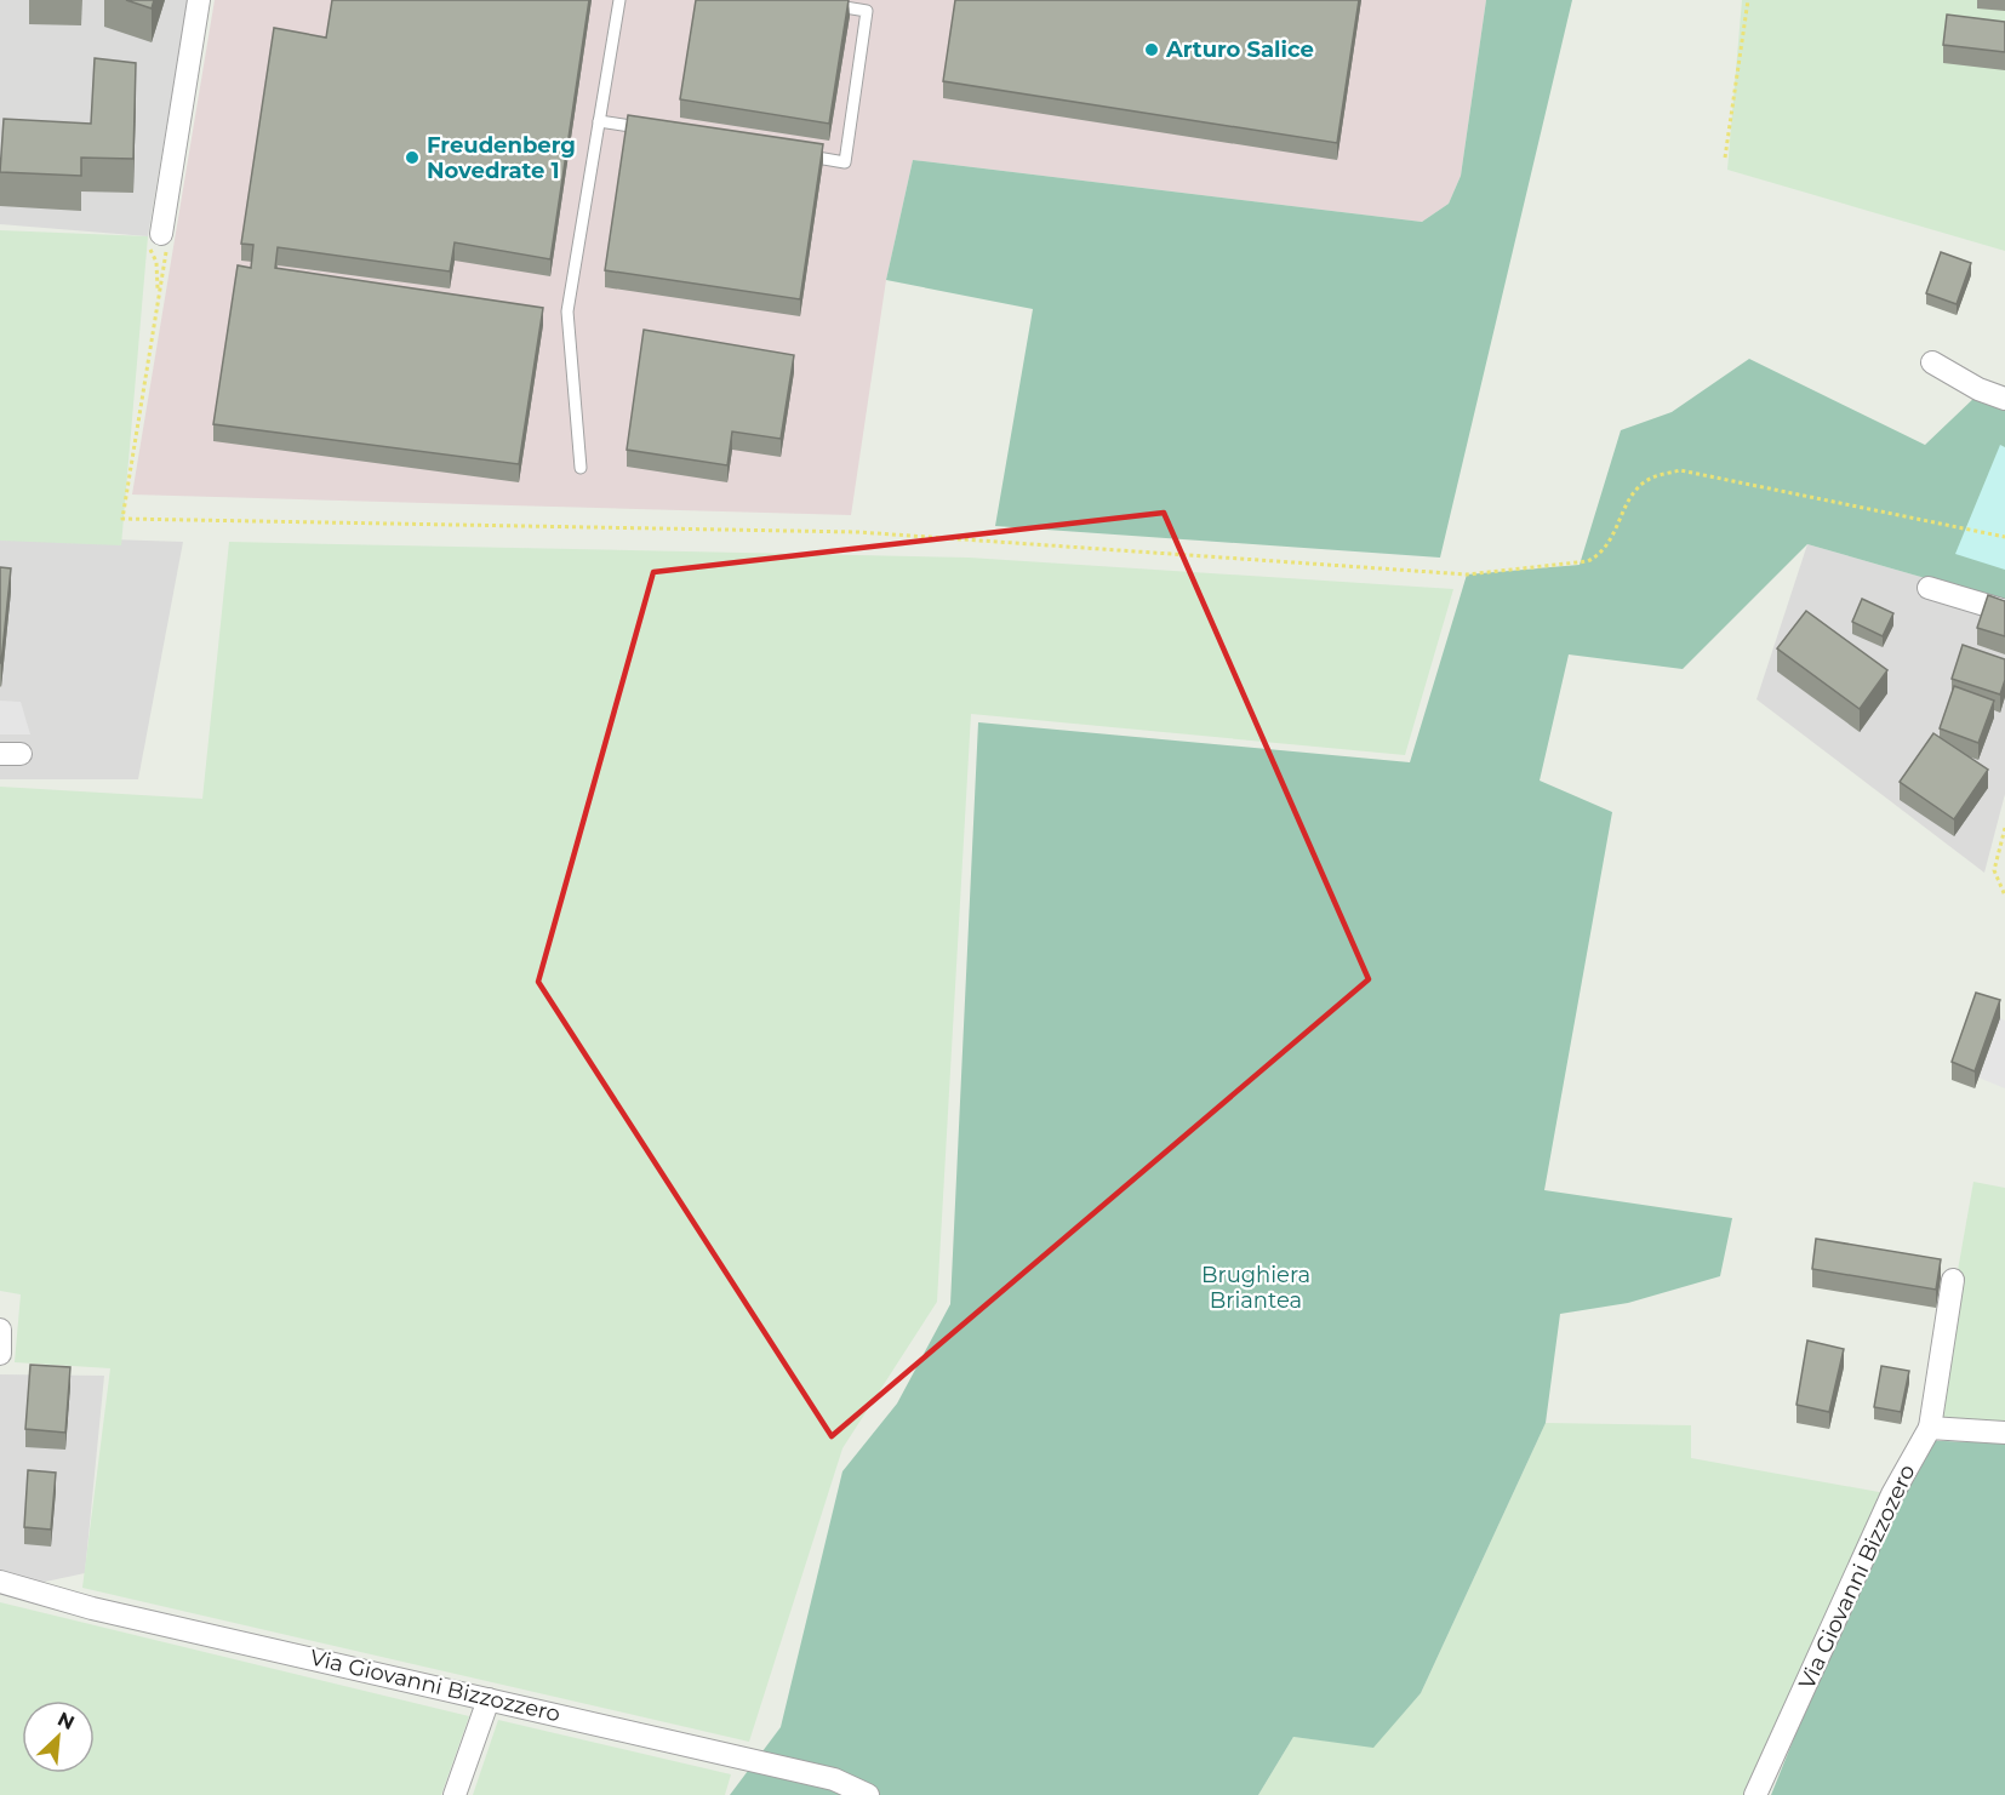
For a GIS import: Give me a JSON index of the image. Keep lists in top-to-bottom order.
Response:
{
  "streets": {
    "street": ["Via Giovanni Bizzozero", "Via Giovanni Bizzozzero"]
  },
  "parks": ["Brughiera Briantea"],
  "places": ["Arturo Salice", "Freudenberg Novedrate 1"],
  "north": "top right"
}
